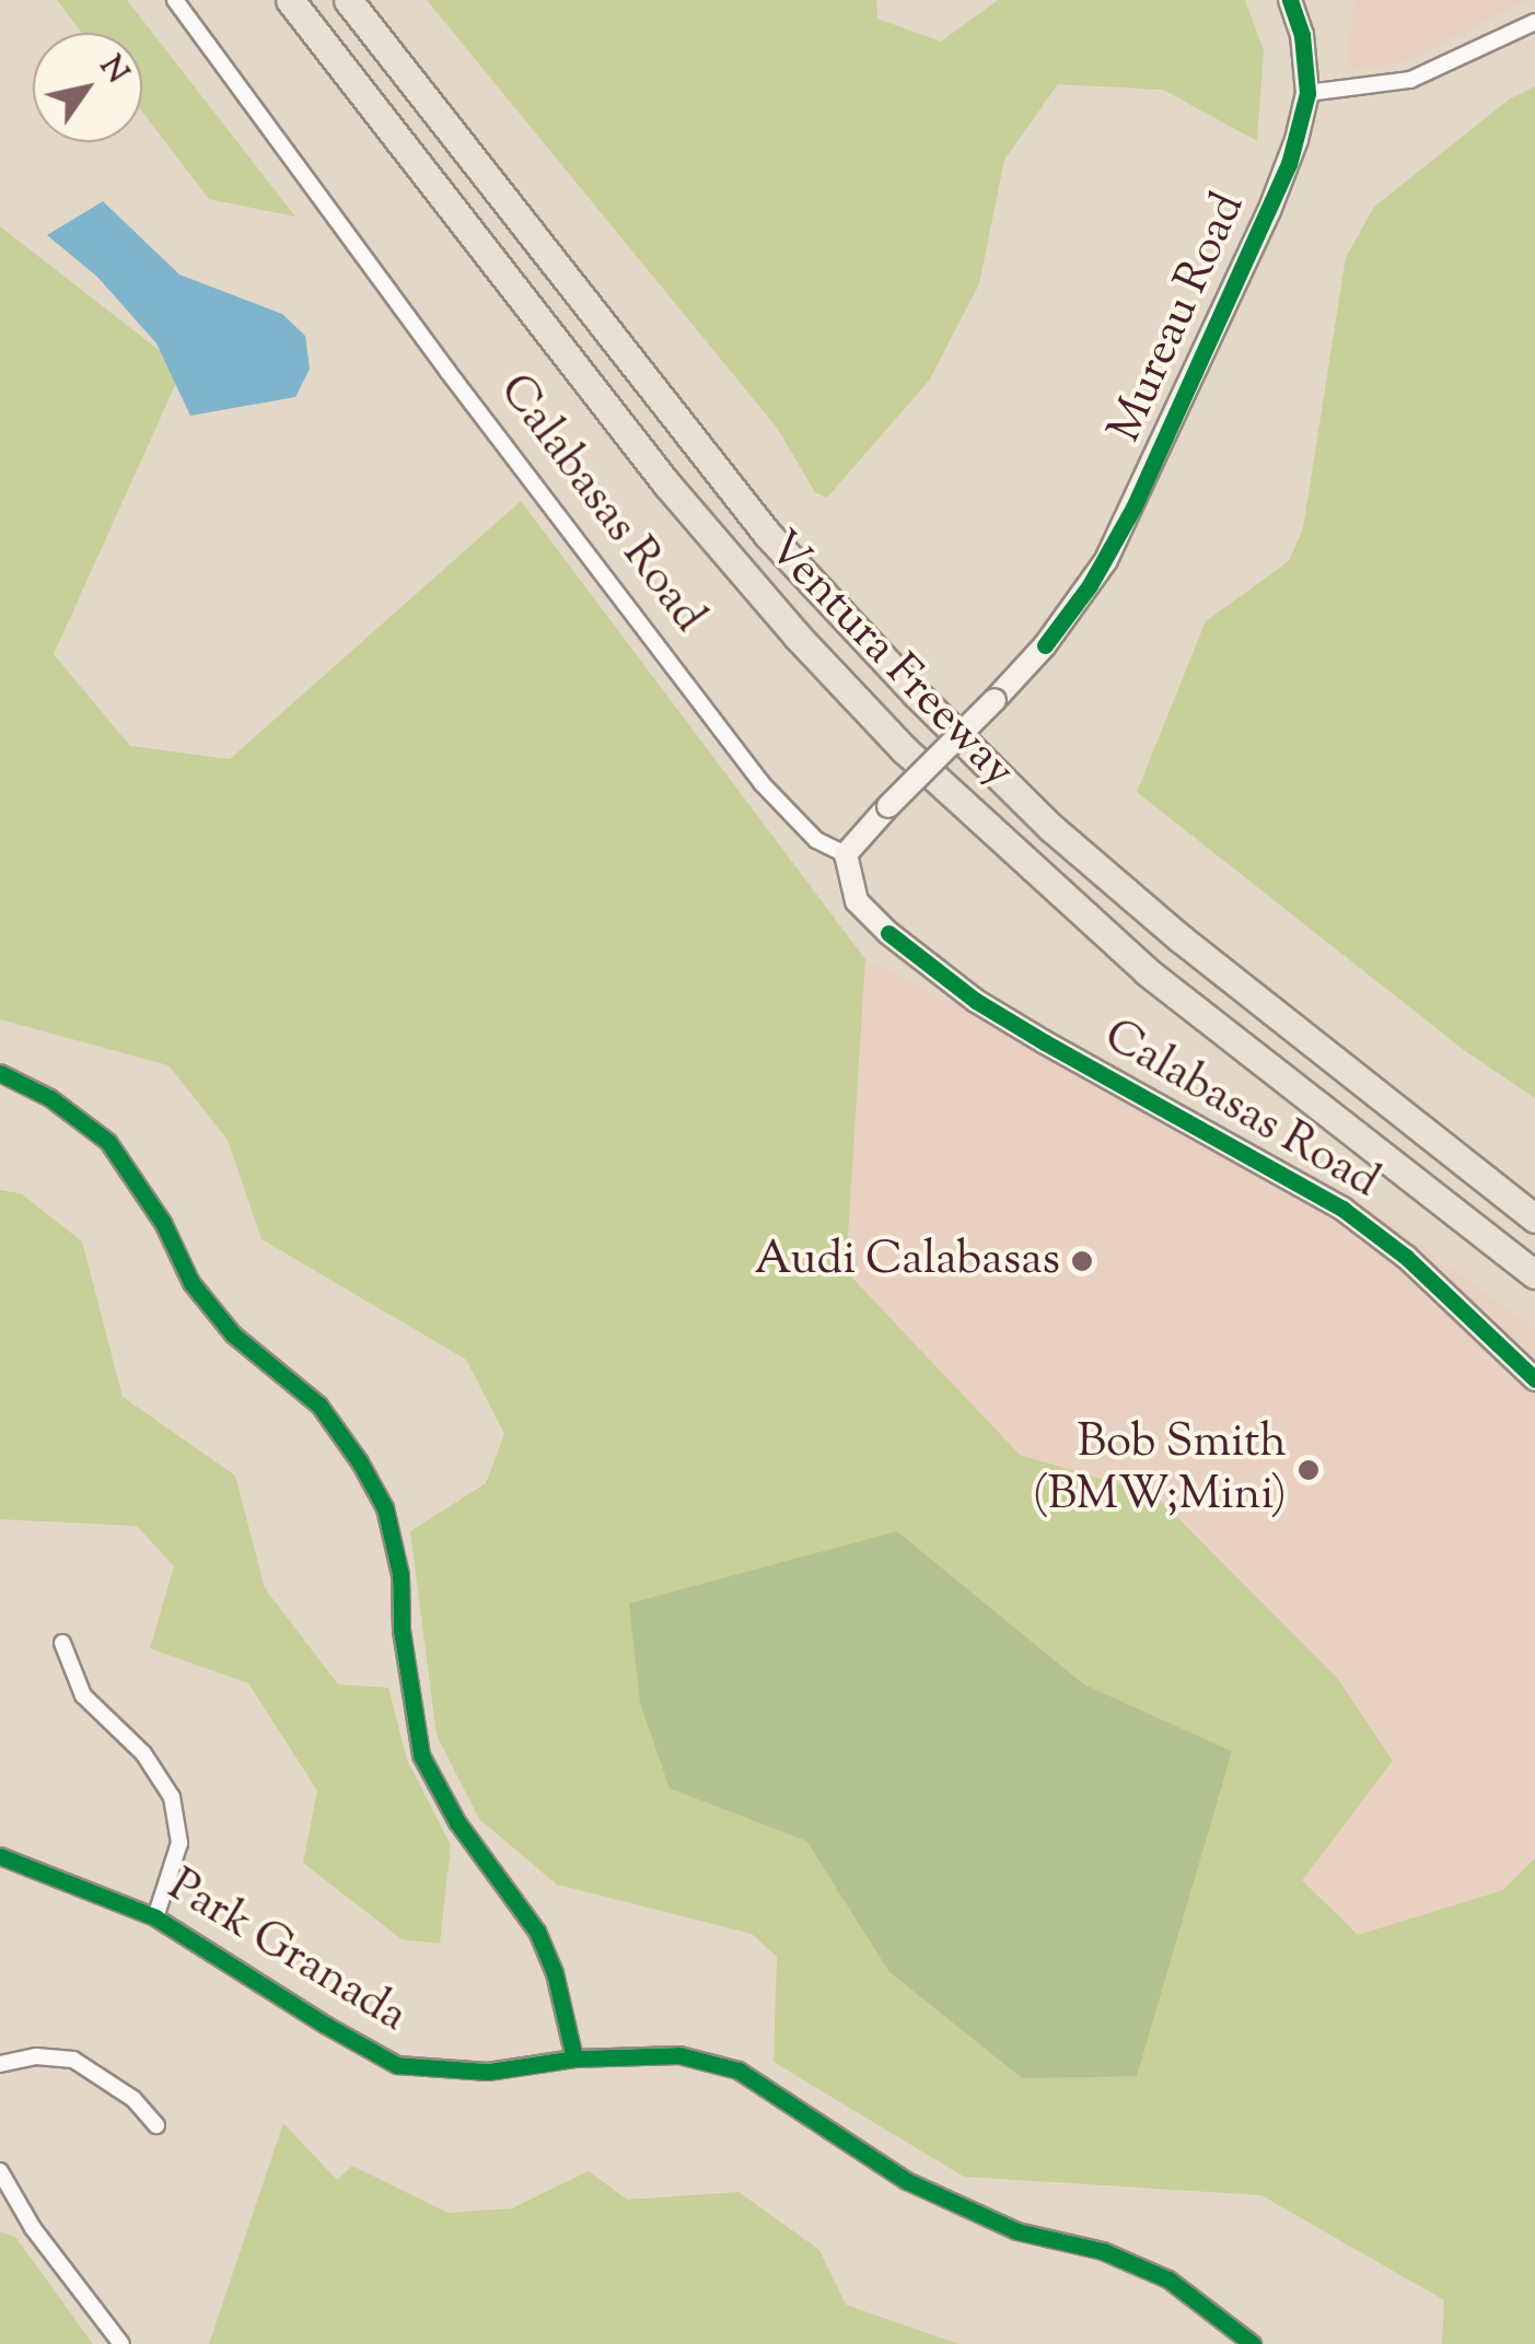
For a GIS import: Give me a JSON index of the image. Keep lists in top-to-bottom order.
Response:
{
  "streets": {
    "highway": ["Ventura Freeway"],
    "main road": ["Mureau Road", "Calabasas Road"],
    "street": ["Park Granada"]
  },
  "crossings": [
    ["Mureau Road", "Calabasas Road"]
  ],
  "places": ["Audi Calabasas", "Bob Smith (BMW;Mini)"],
  "north": "top right"
}
